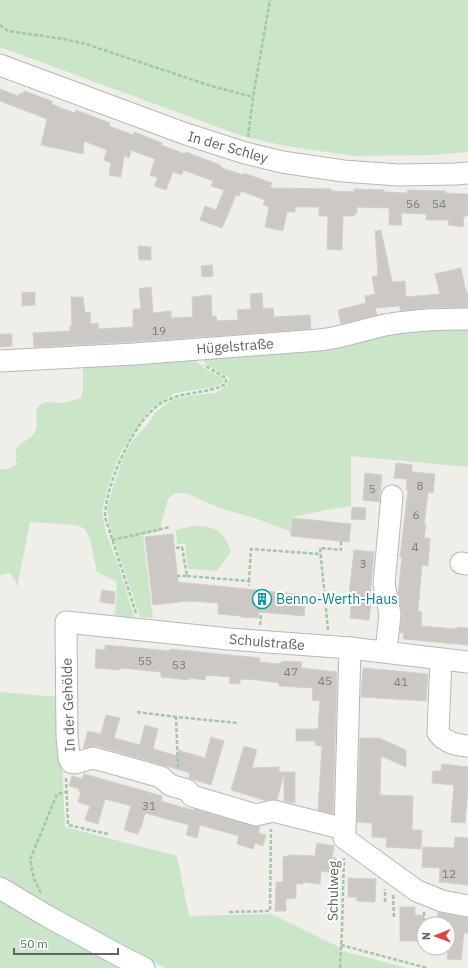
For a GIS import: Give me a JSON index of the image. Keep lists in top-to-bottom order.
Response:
{
  "streets": {
    "street": [
      "In der Schley",
      "Hügelstraße",
      "Schulstraße",
      "In der Gehölde"
    ],
    "path": ["Schulweg"]
  },
  "crossings": [
    ["Schulstraße", "In der Gehölde"],
    ["In der Gehölde", "Schulweg"]
  ],
  "places": {
    "building": ["Benno-Werth-Haus"]
  },
  "house_numbers": [
    "56",
    "54",
    "19",
    "8",
    "5",
    "6",
    "4",
    "3",
    "55",
    "53",
    "47",
    "45",
    "41",
    "31",
    "12"
  ],
  "scale_bar": "50 m",
  "north": "left"
}
